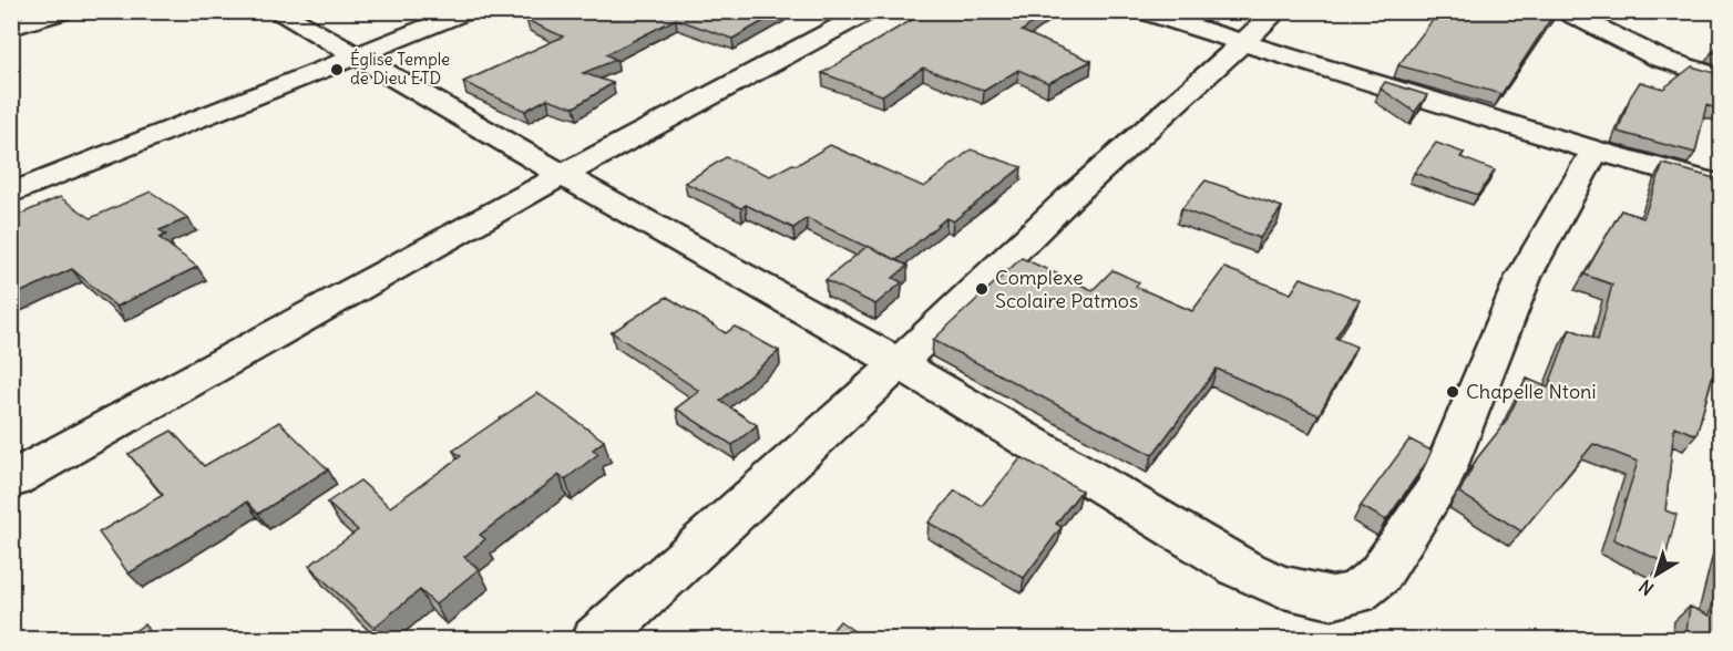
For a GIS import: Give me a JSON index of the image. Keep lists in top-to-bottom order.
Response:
{
  "places": ["Église Temple de Dieu ETD", "Complexe Scolaire Patmos", "Chapelle Ntoni"],
  "north": "bottom left"
}
